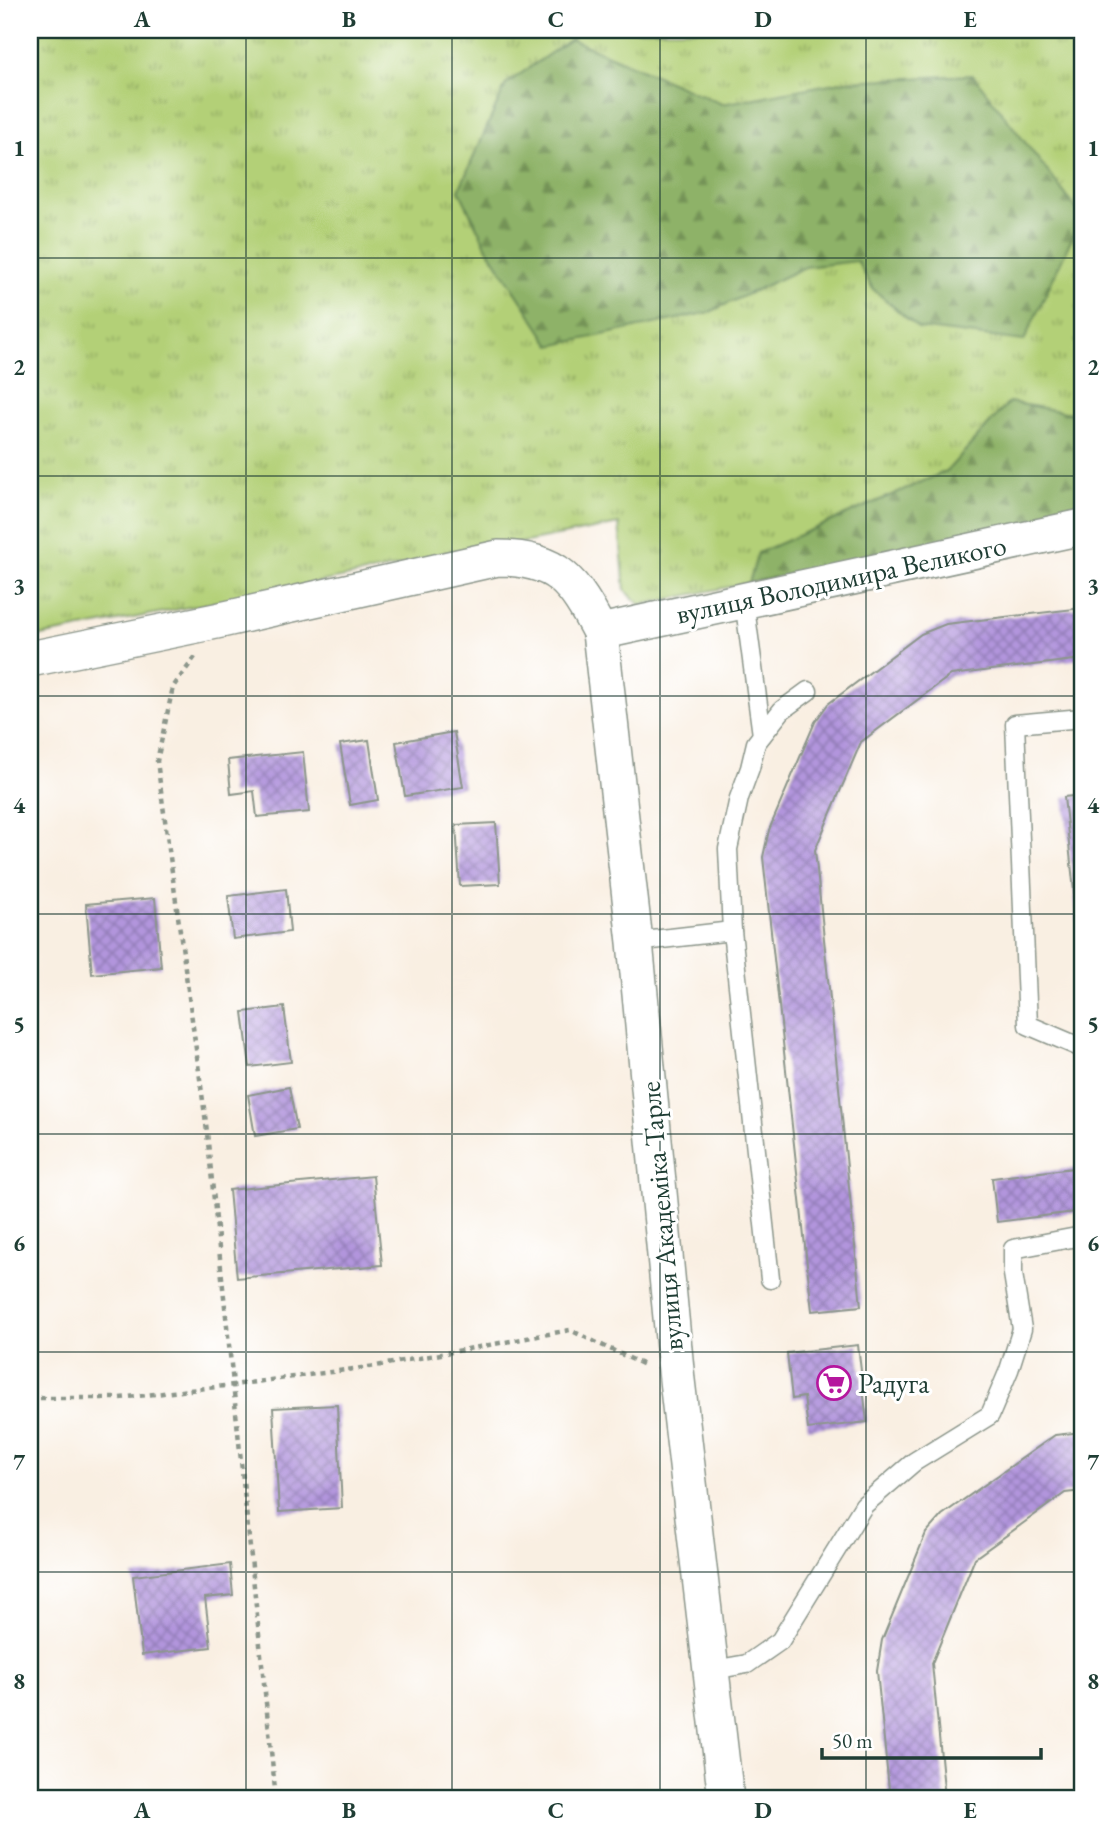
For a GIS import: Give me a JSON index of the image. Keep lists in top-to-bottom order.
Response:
{
  "streets": {
    "street": ["вулиця Володимира Великого", "вулиця Академіка Тарле"]
  },
  "crossings": [
    ["вулиця Володимира Великого", "вулиця Академіка Тарле"]
  ],
  "places": {
    "supermarket": ["Радуга"]
  },
  "scale_bar": "50 m",
  "grid": {
    "columns": [
      "A",
      "B",
      "C",
      "D",
      "E"
    ],
    "rows": [
      "1",
      "2",
      "3",
      "4",
      "5",
      "6",
      "7",
      "8"
    ]
  }
}
